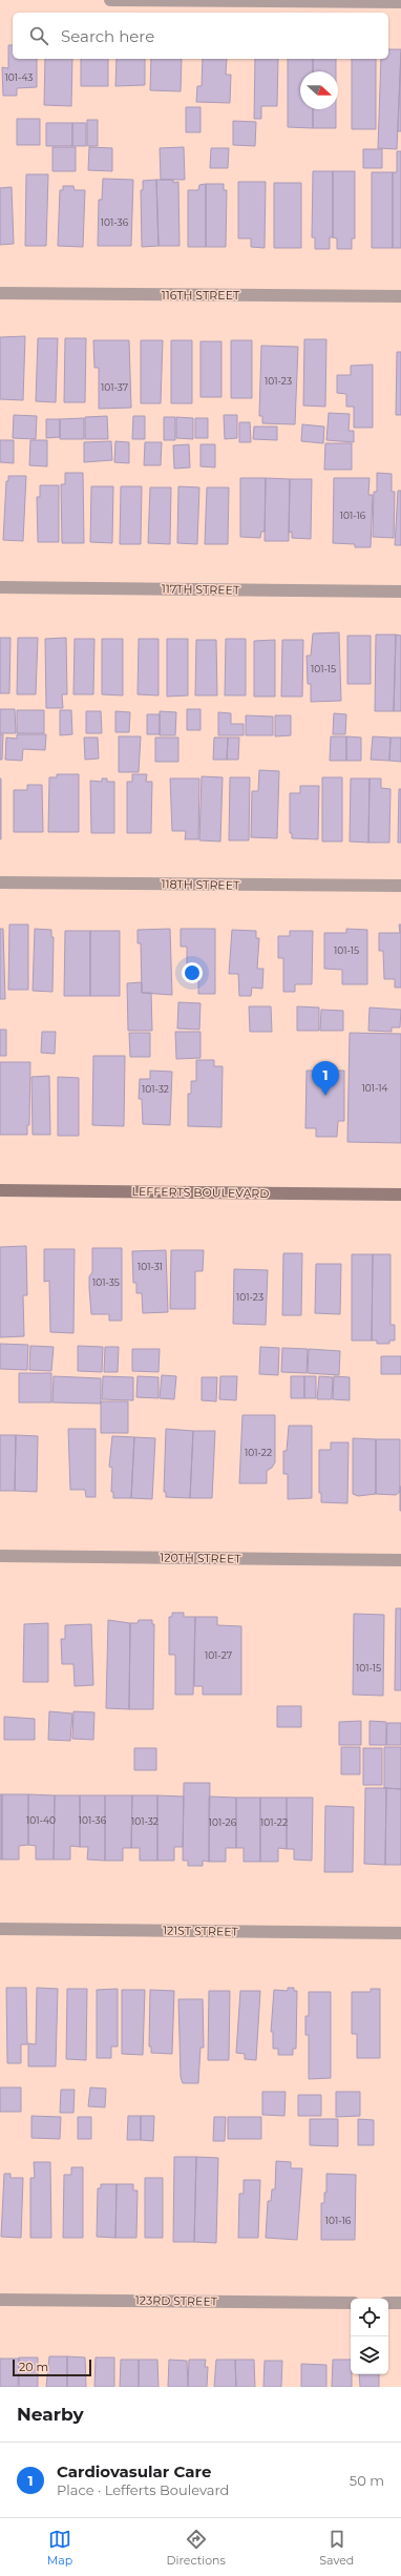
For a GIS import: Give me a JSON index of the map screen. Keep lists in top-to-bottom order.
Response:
{
  "streets": {
    "street": [
      "116TH STREET",
      "117TH STREET",
      "118TH STREET",
      "LEFFERTS BOULEVARD",
      "120TH STREET",
      "121ST STREET",
      "123RD STREET"
    ]
  },
  "house_numbers": [
    "101-43",
    "101-36",
    "101-23",
    "101-37",
    "101-16",
    "101-15",
    "101-15",
    "101-14",
    "101-32",
    "101-31",
    "101-35",
    "101-23",
    "101-22",
    "101-27",
    "101-15",
    "101-40",
    "101-36",
    "101-32",
    "101-26",
    "101-22",
    "101-16"
  ],
  "scale_bar": "20 m",
  "north": "right",
  "page": {
    "search": "Search here",
    "pins": "1",
    "scale": "20 m",
    "heading": "Nearby",
    "list": [
      {
        "mark": "1",
        "name": "Cardiovasular Care",
        "note": "Place · Lefferts Boulevard",
        "value": "50 m"
      }
    ],
    "nav": ["Map", "Directions", "Saved"]
  }
}
